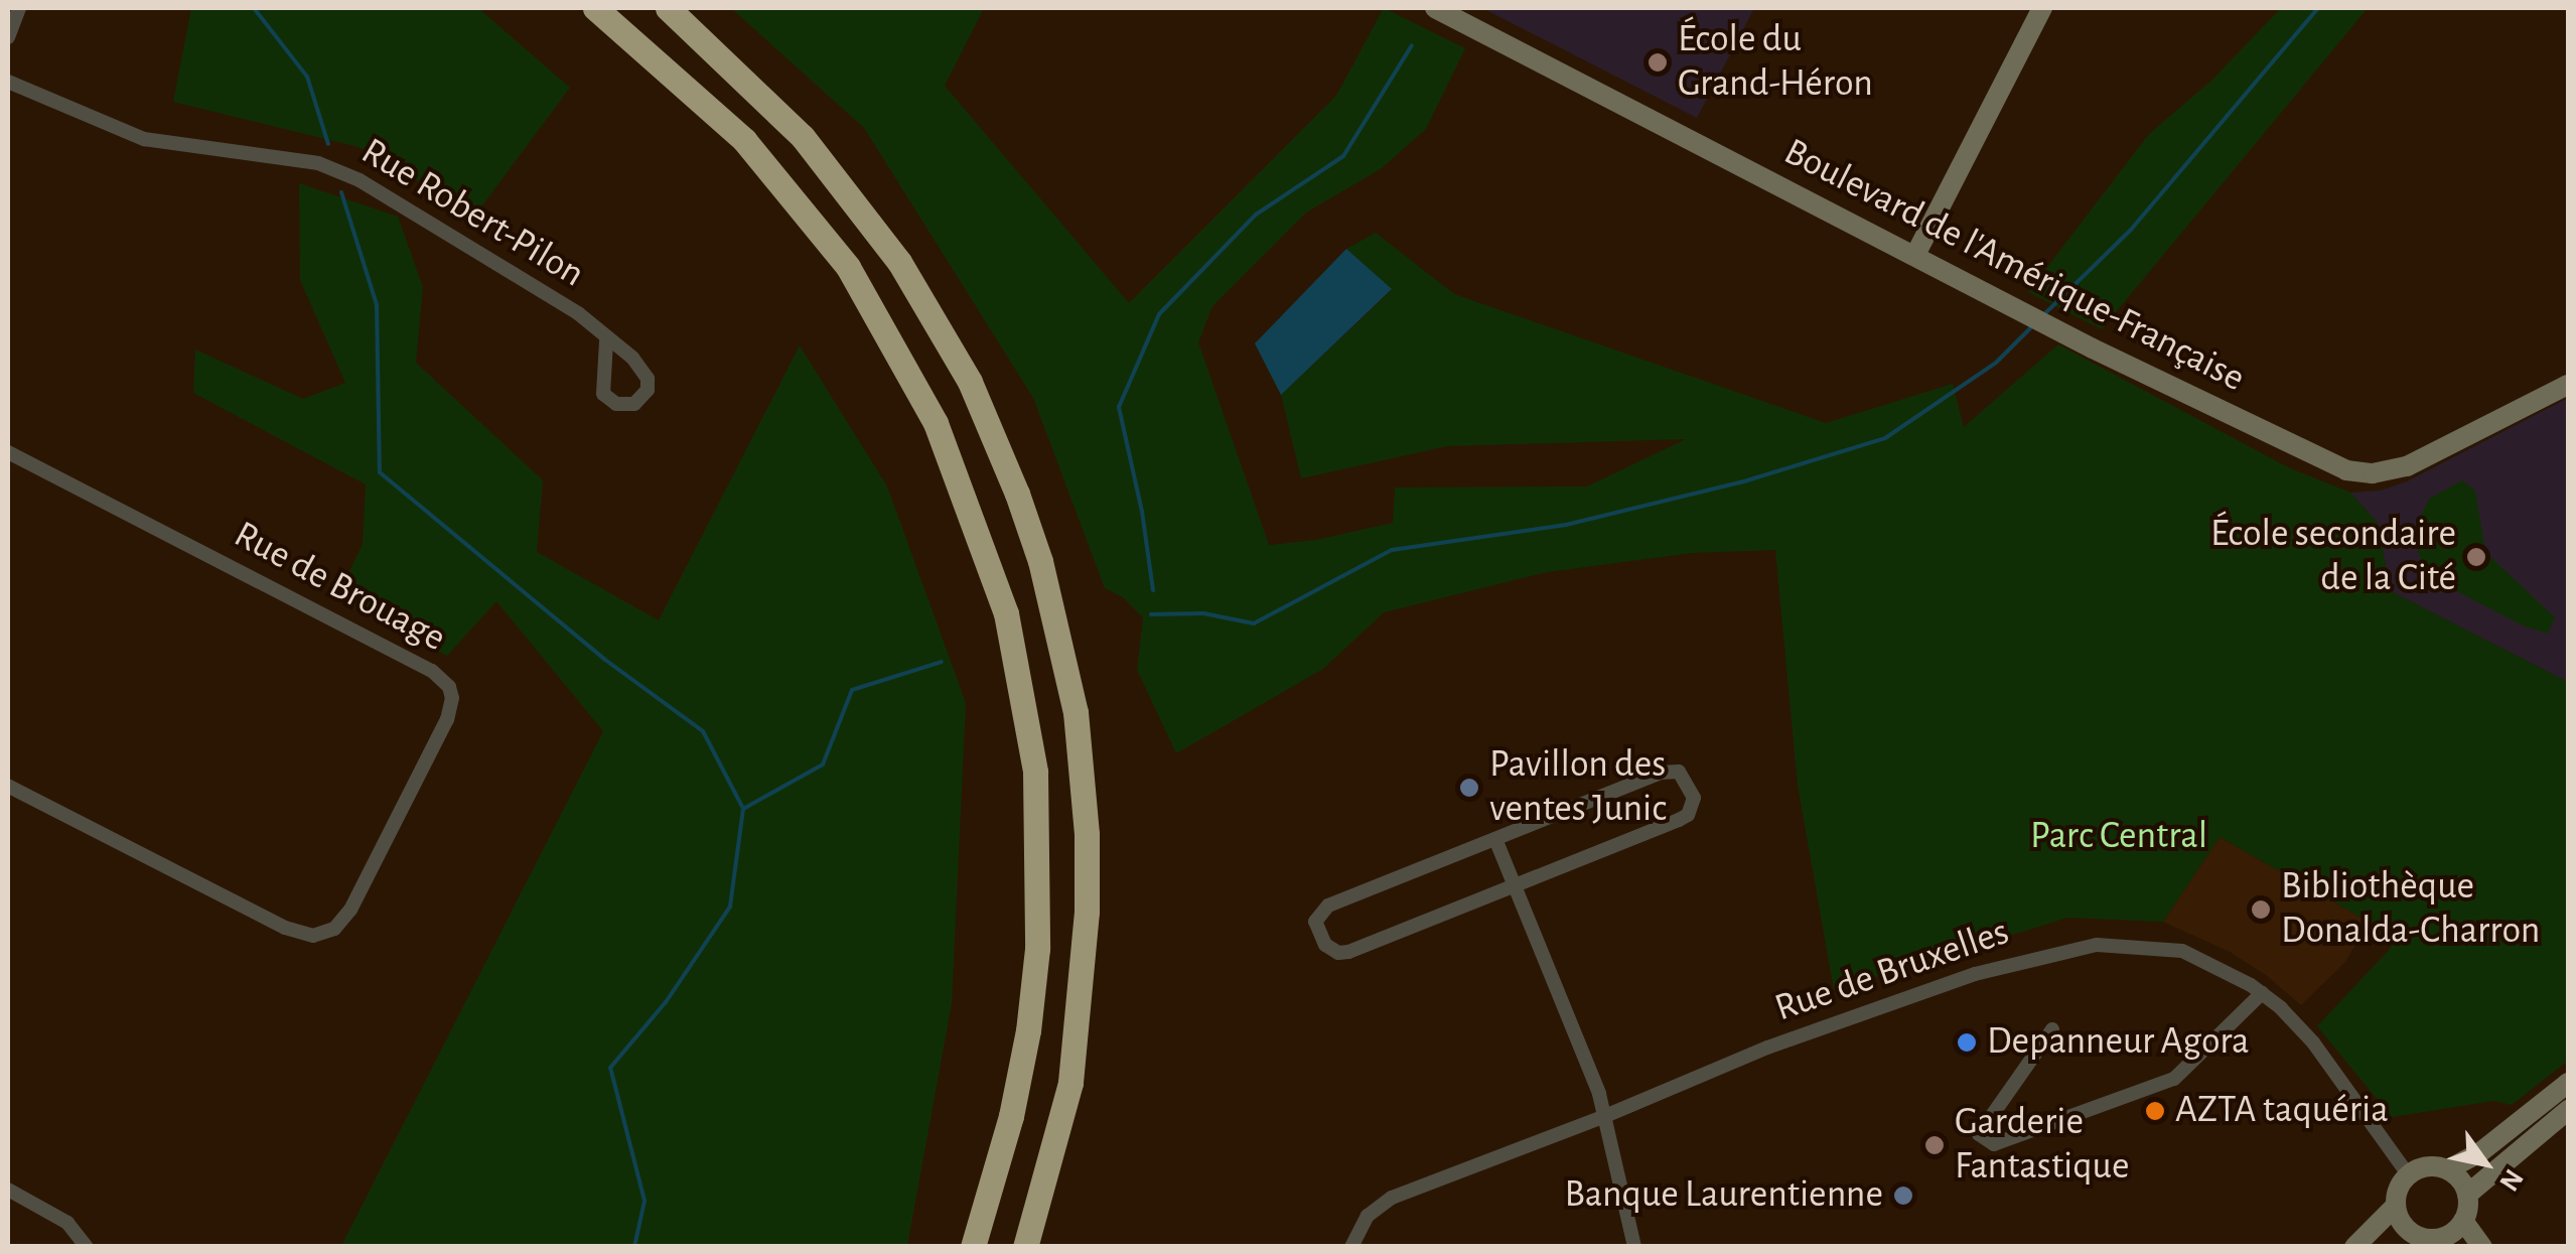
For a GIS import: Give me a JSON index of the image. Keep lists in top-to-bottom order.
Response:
{
  "streets": {
    "street": [
      "Rue Robert-Pilon",
      "Boulevard de l'Amérique-Française",
      "Rue de Brouage",
      "Rue de Bruxelles"
    ]
  },
  "parks": ["Parc Central"],
  "places": [
    "École du Grand-Héron",
    "École secondaire de la Cité",
    "Pavillon des ventes Junic",
    "Bibliothèque Donalda-Charron",
    "Depanneur Agora",
    "AZTA taquéria",
    "Garderie Fantastique",
    "Banque Laurentienne"
  ],
  "north": "bottom right"
}
